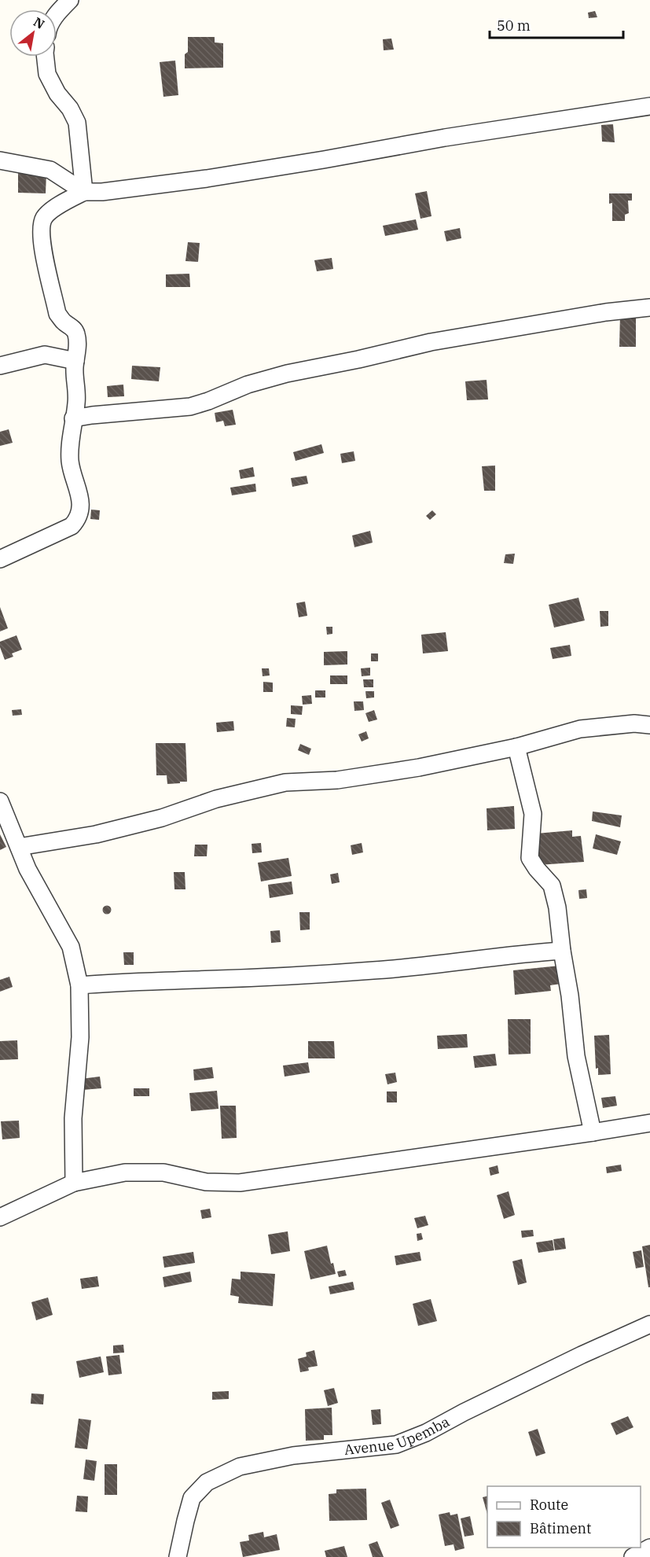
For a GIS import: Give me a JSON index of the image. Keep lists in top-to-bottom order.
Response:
{
  "streets": {
    "street": ["Avenue Upemba"]
  },
  "legend": ["Route", "Bâtiment"],
  "scale_bar": "50 m",
  "north": "top right"
}
